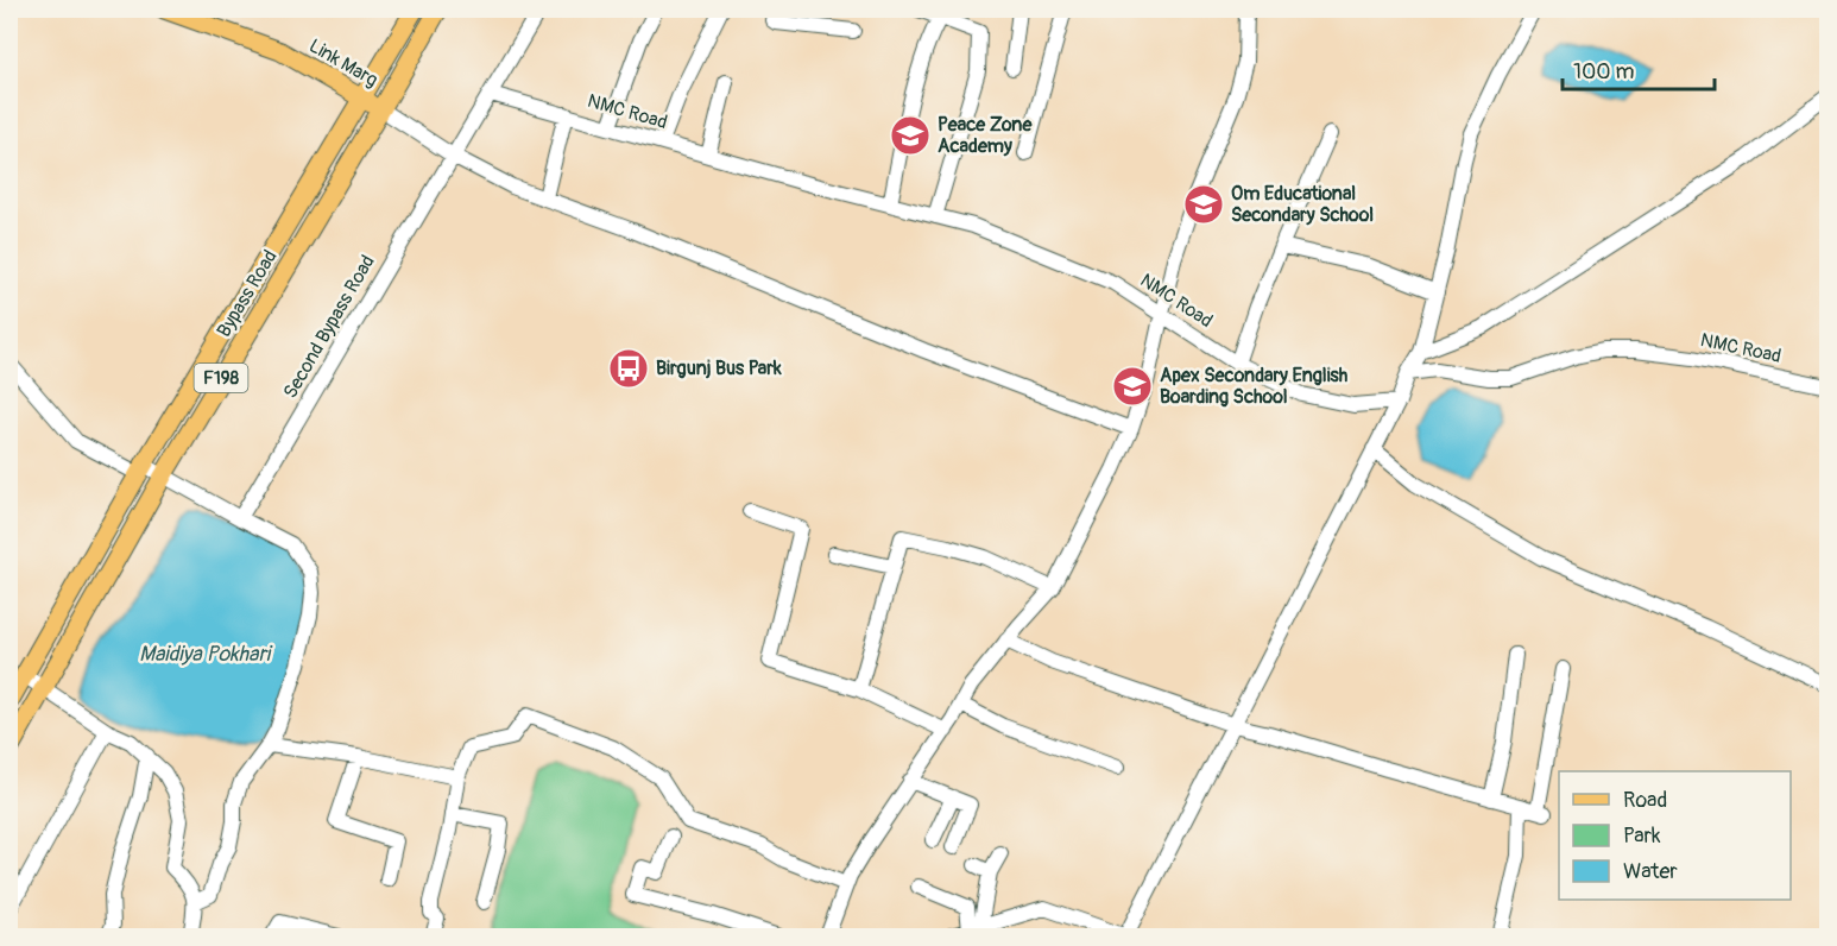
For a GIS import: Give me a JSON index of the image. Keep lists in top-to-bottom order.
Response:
{
  "streets": {
    "main road": ["Link Marg", "Bypass Road", "F198"],
    "street": ["NMC Road", "Second Bypass Road"]
  },
  "crossings": [
    ["Link Marg", "Bypass Road"],
    ["NMC Road", "Second Bypass Road"]
  ],
  "water": ["Maidiya Pokhari"],
  "places": {
    "school or university": ["Peace Zone Academy", "Om Educational Secondary School", "Apex Secondary English Boarding School"],
    "bus stop": ["Birgunj Bus Park"]
  },
  "legend": ["Road", "Park", "Water"],
  "scale_bar": "100 m"
}
